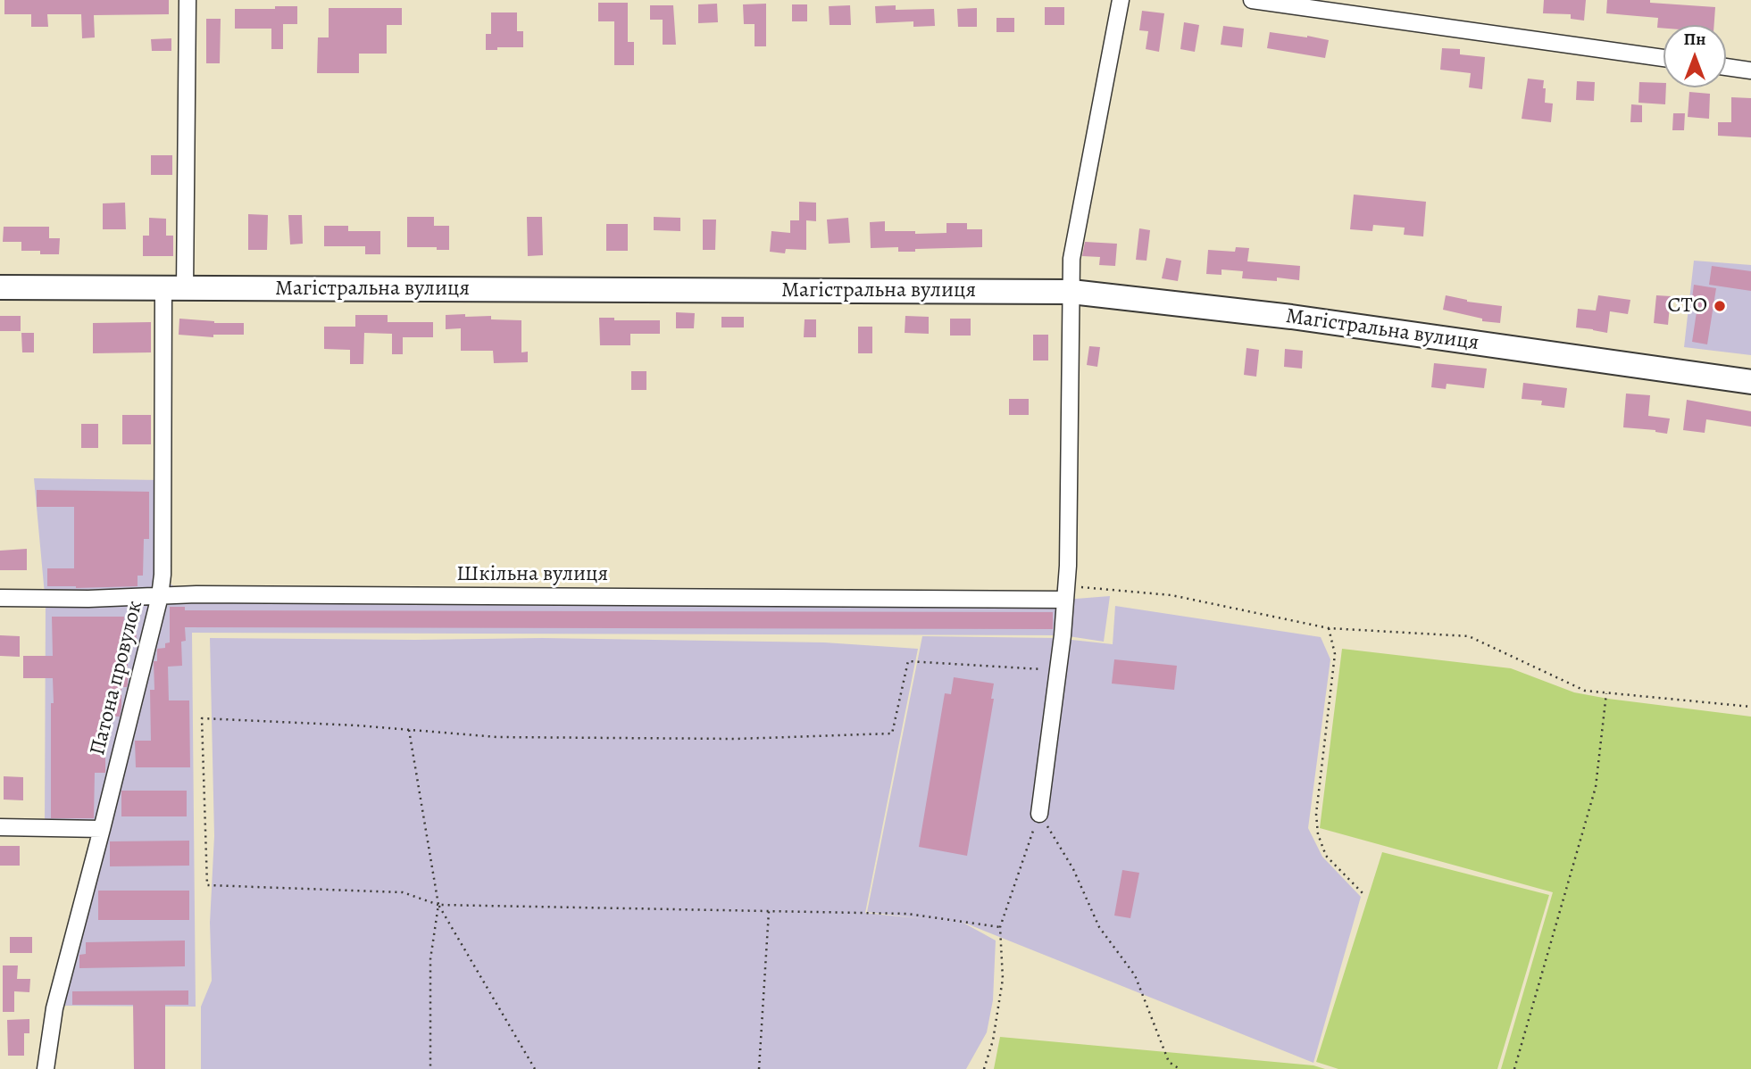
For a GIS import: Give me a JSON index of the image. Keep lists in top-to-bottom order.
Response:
{
  "streets": {
    "main road": ["Магістральна вулиця"],
    "street": ["Шкільна вулиця", "Патона провулок"]
  },
  "crossings": [
    ["Магістральна вулиця", "Патона провулок"],
    ["Шкільна вулиця", "Патона провулок"]
  ],
  "places": ["СТО"],
  "north": "top"
}
